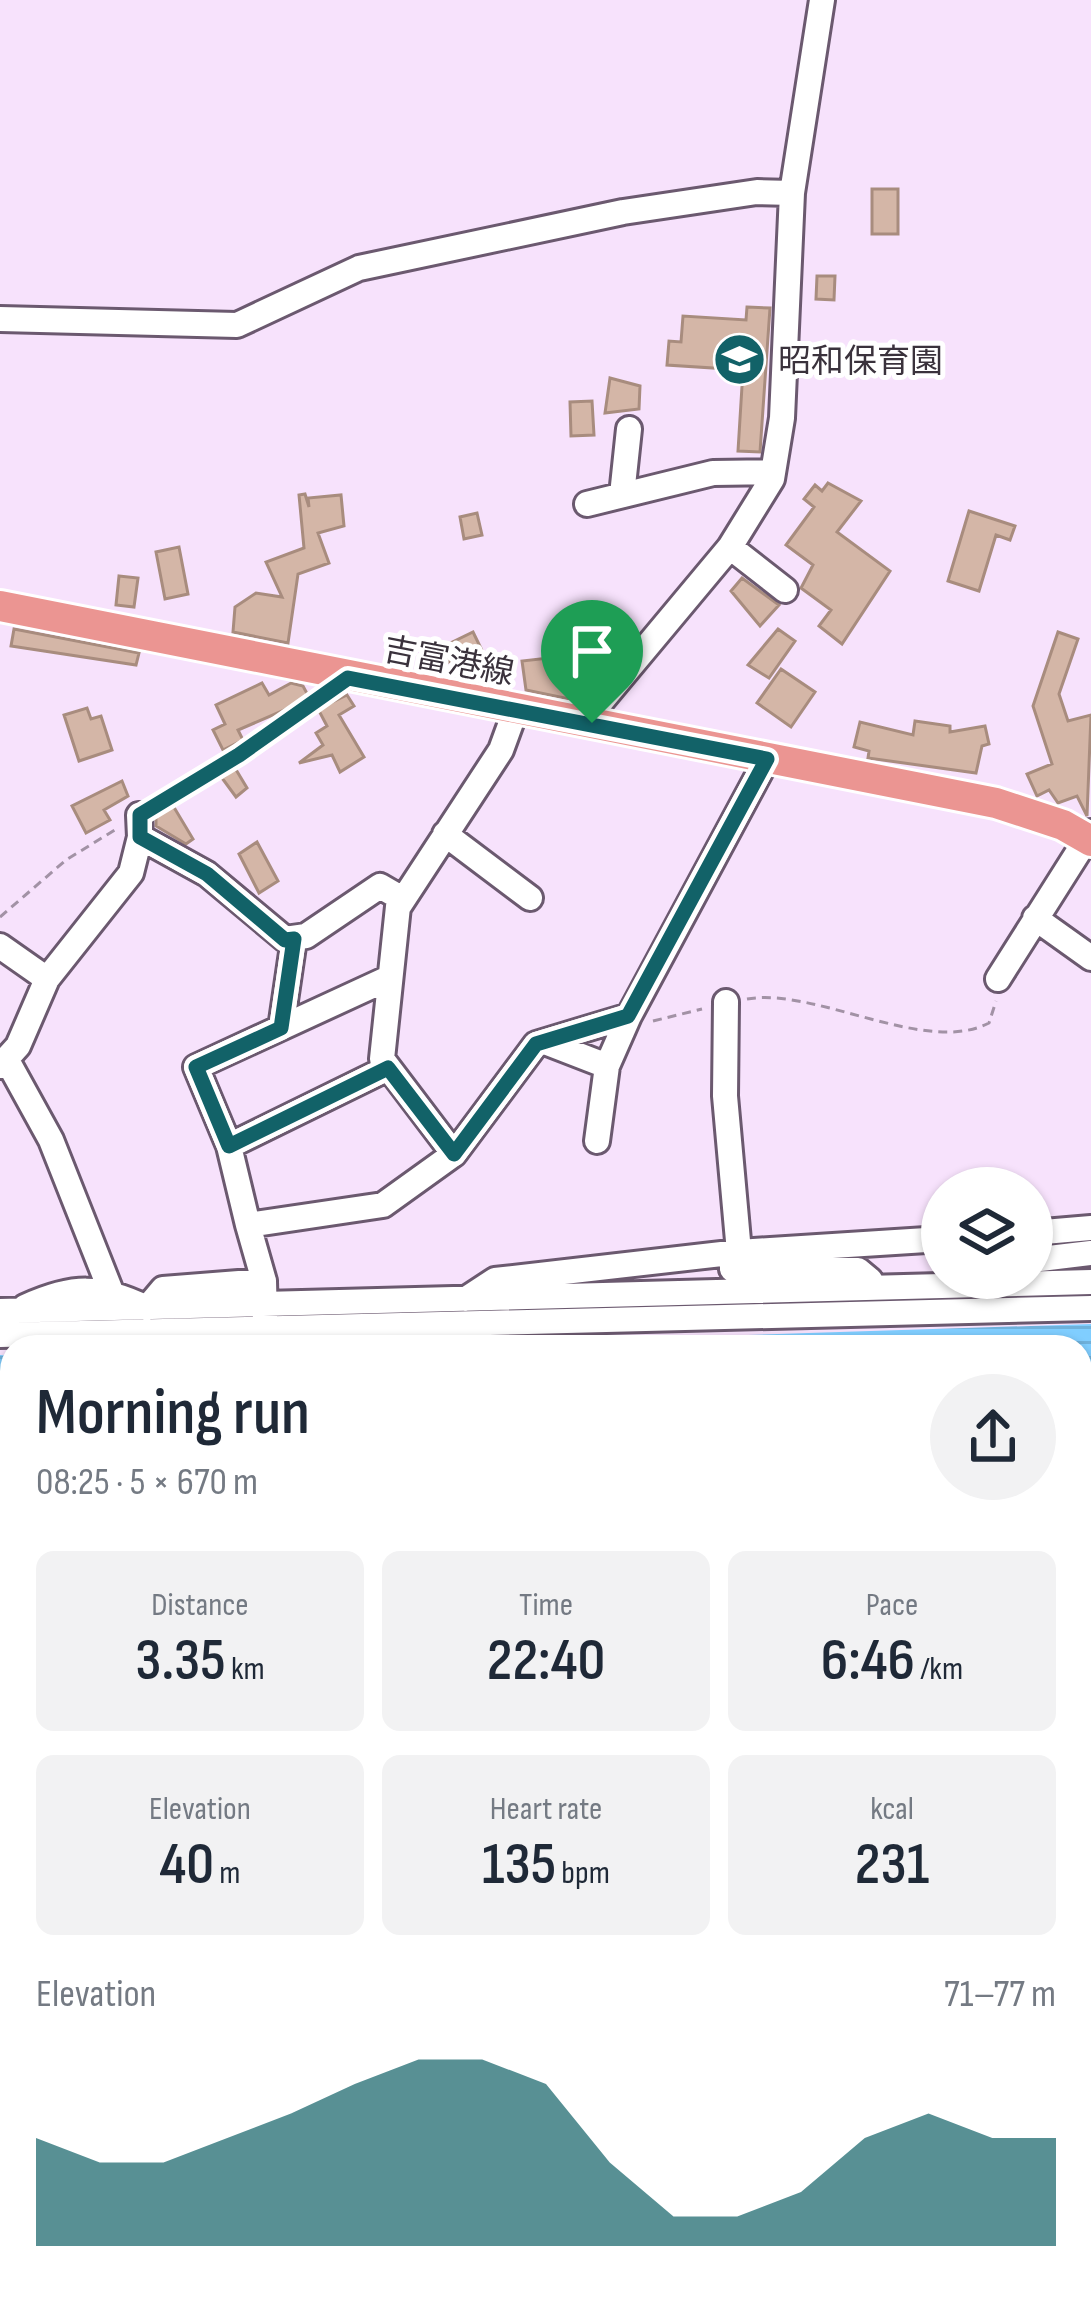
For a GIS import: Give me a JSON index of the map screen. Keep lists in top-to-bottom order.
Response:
{
  "streets": {
    "main road": ["吉富港線"]
  },
  "places": {
    "school or university": ["昭和保育園"]
  },
  "page": {
    "heading": ["Morning run", "08:25 · 5 × 670 m"],
    "stats": [
      ["Distance", "3.35 km"],
      ["Time", "22:40"],
      ["Pace", "6:46 /km"],
      ["Elevation", "40 m"],
      ["Heart rate", "135 bpm"],
      ["kcal", "231"]
    ],
    "chart": ["Elevation", "71–77 m"]
  }
}
